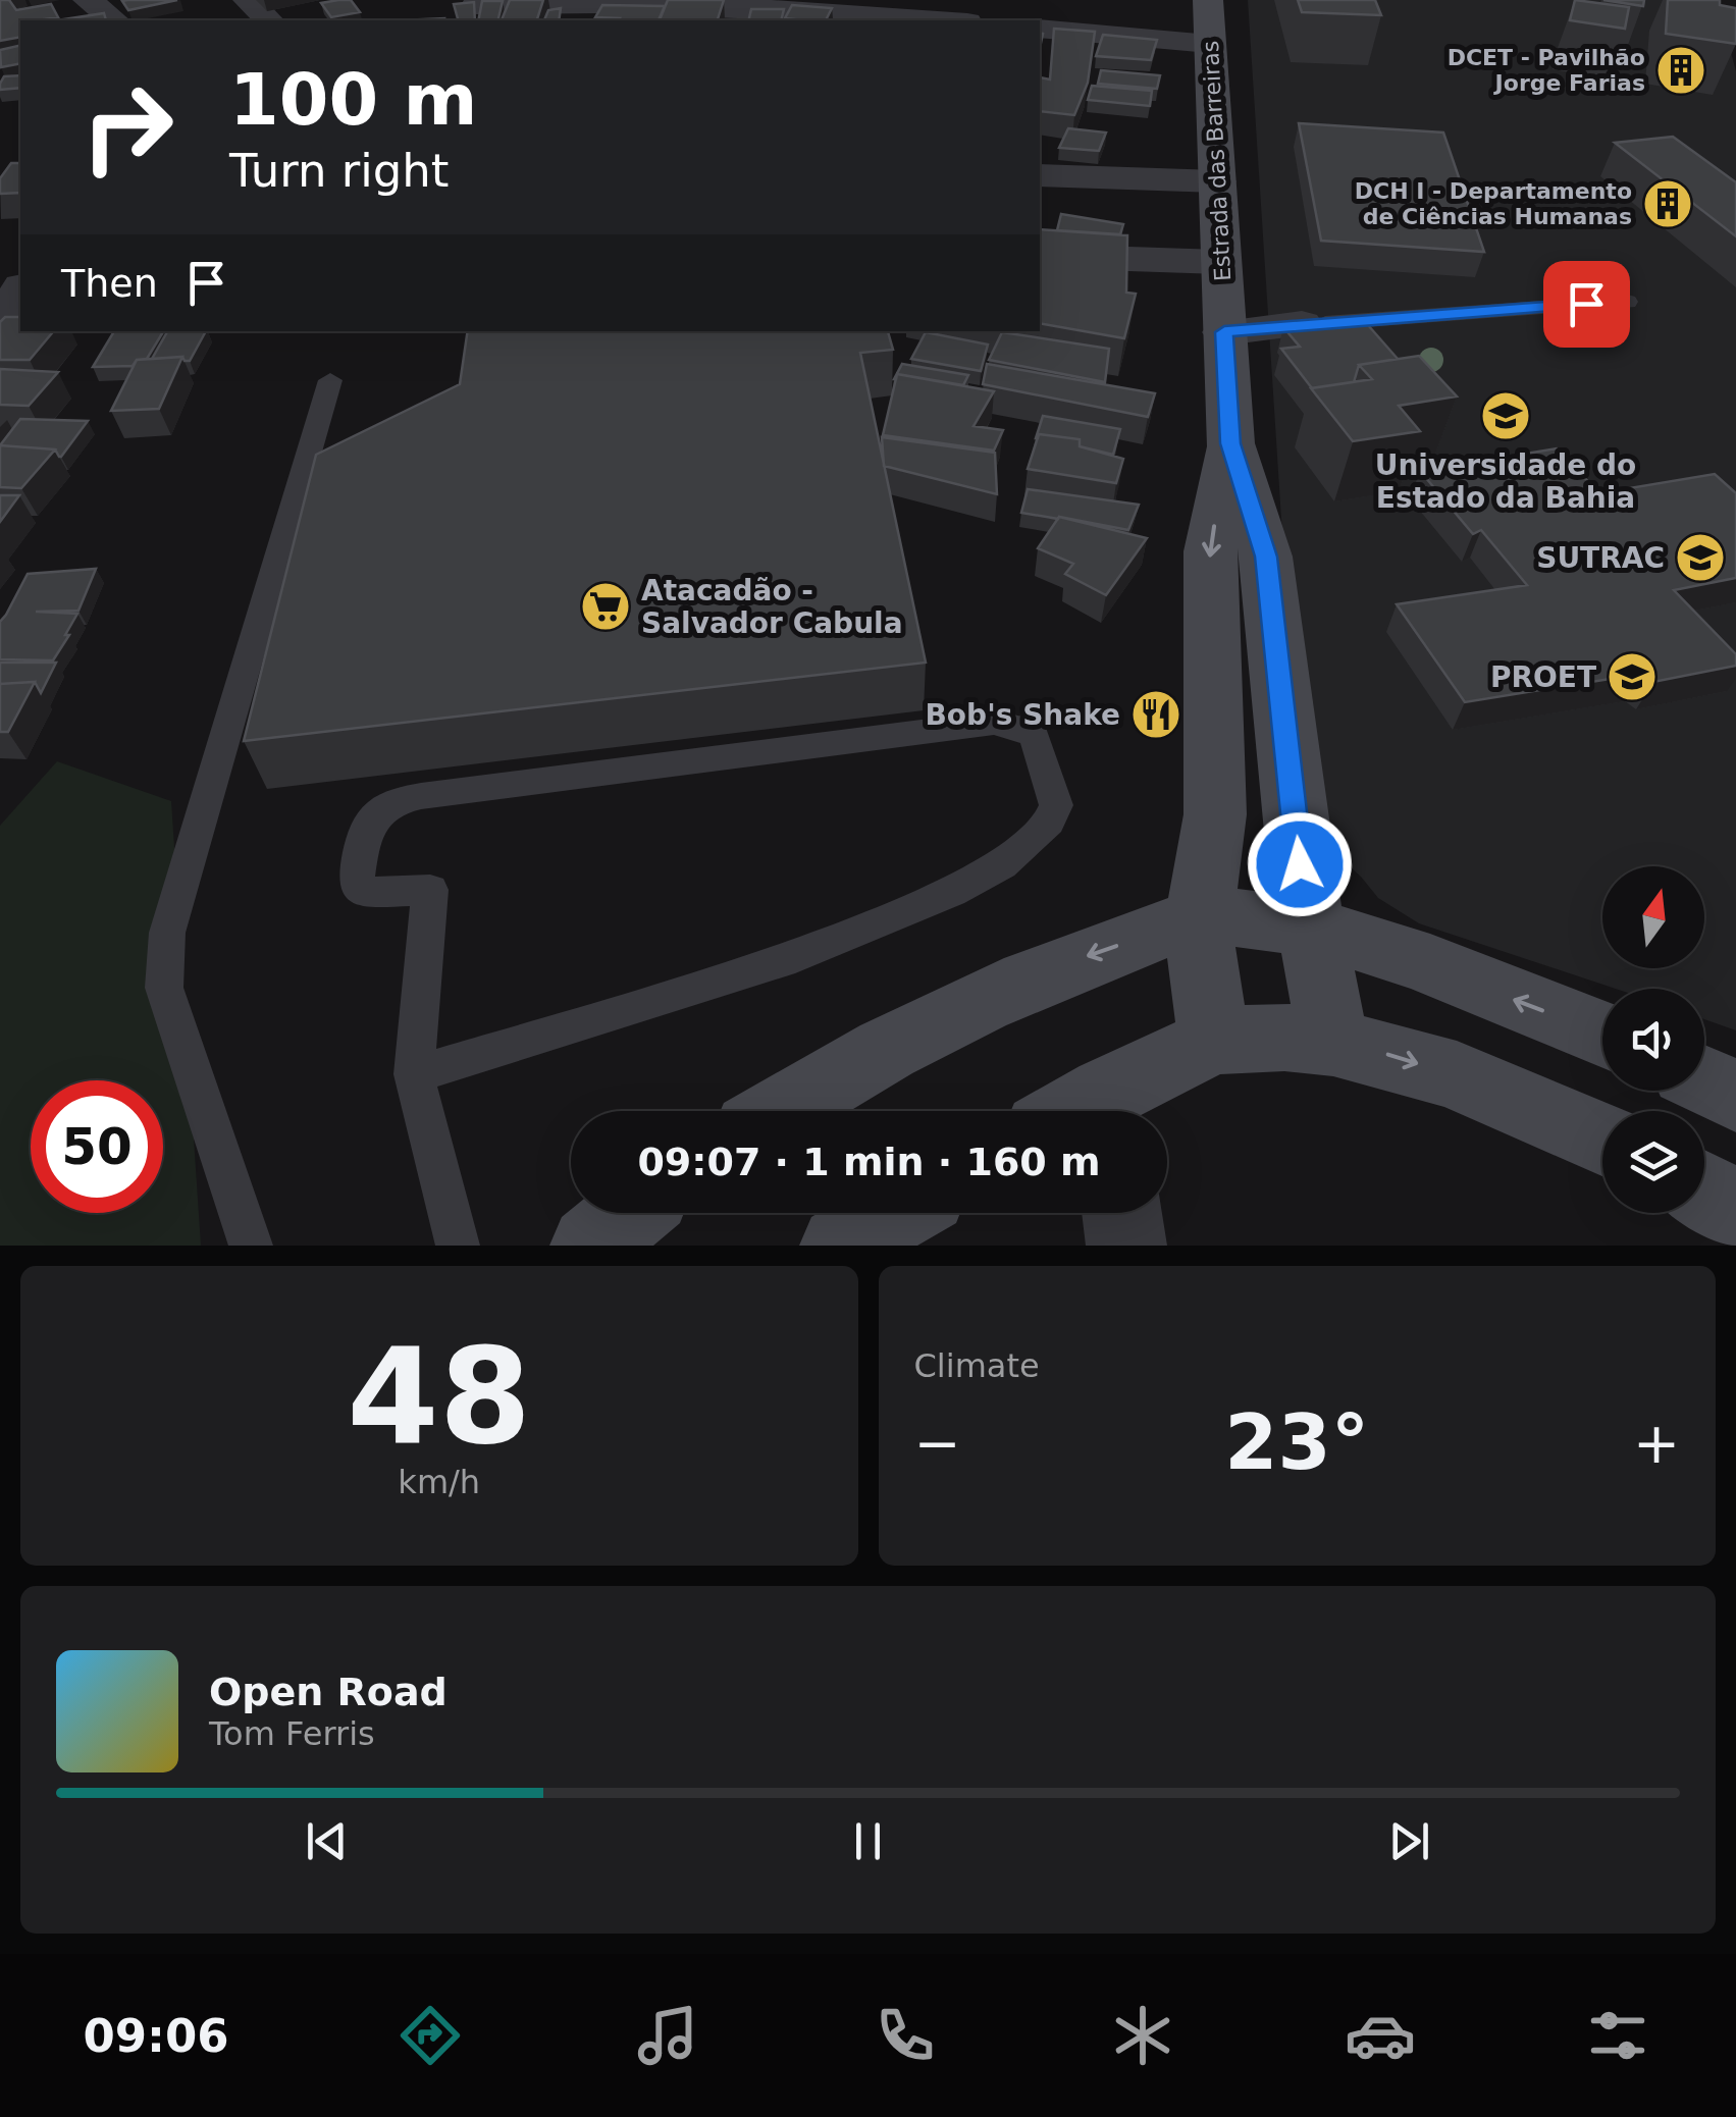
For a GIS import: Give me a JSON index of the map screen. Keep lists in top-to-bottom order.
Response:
{
  "streets": {
    "main road": ["Estrada das Barreiras"]
  },
  "places": {
    "building": ["DCET - Pavilhão Jorge Farias", "DCH I - Departamento de Ciências Humanas"],
    "school or university": ["Universidade do Estado da Bahia", "SUTRAC", "PROET"],
    "supermarket": ["Atacadão - Salvador Cabula"],
    "restaurant": ["Bob's Shake"]
  },
  "north": "top",
  "page": {
    "turn": ["100 m", "Turn right"],
    "then": "Then",
    "limit": "50",
    "trip": "09:07 · 1 min · 160 m",
    "tile": [
      ["48", "km/h"],
      "Climate"
    ],
    "heat": ["−", "23°", "+"],
    "song": ["Open Road", "Tom Ferris"],
    "tabs": "09:06"
  }
}
